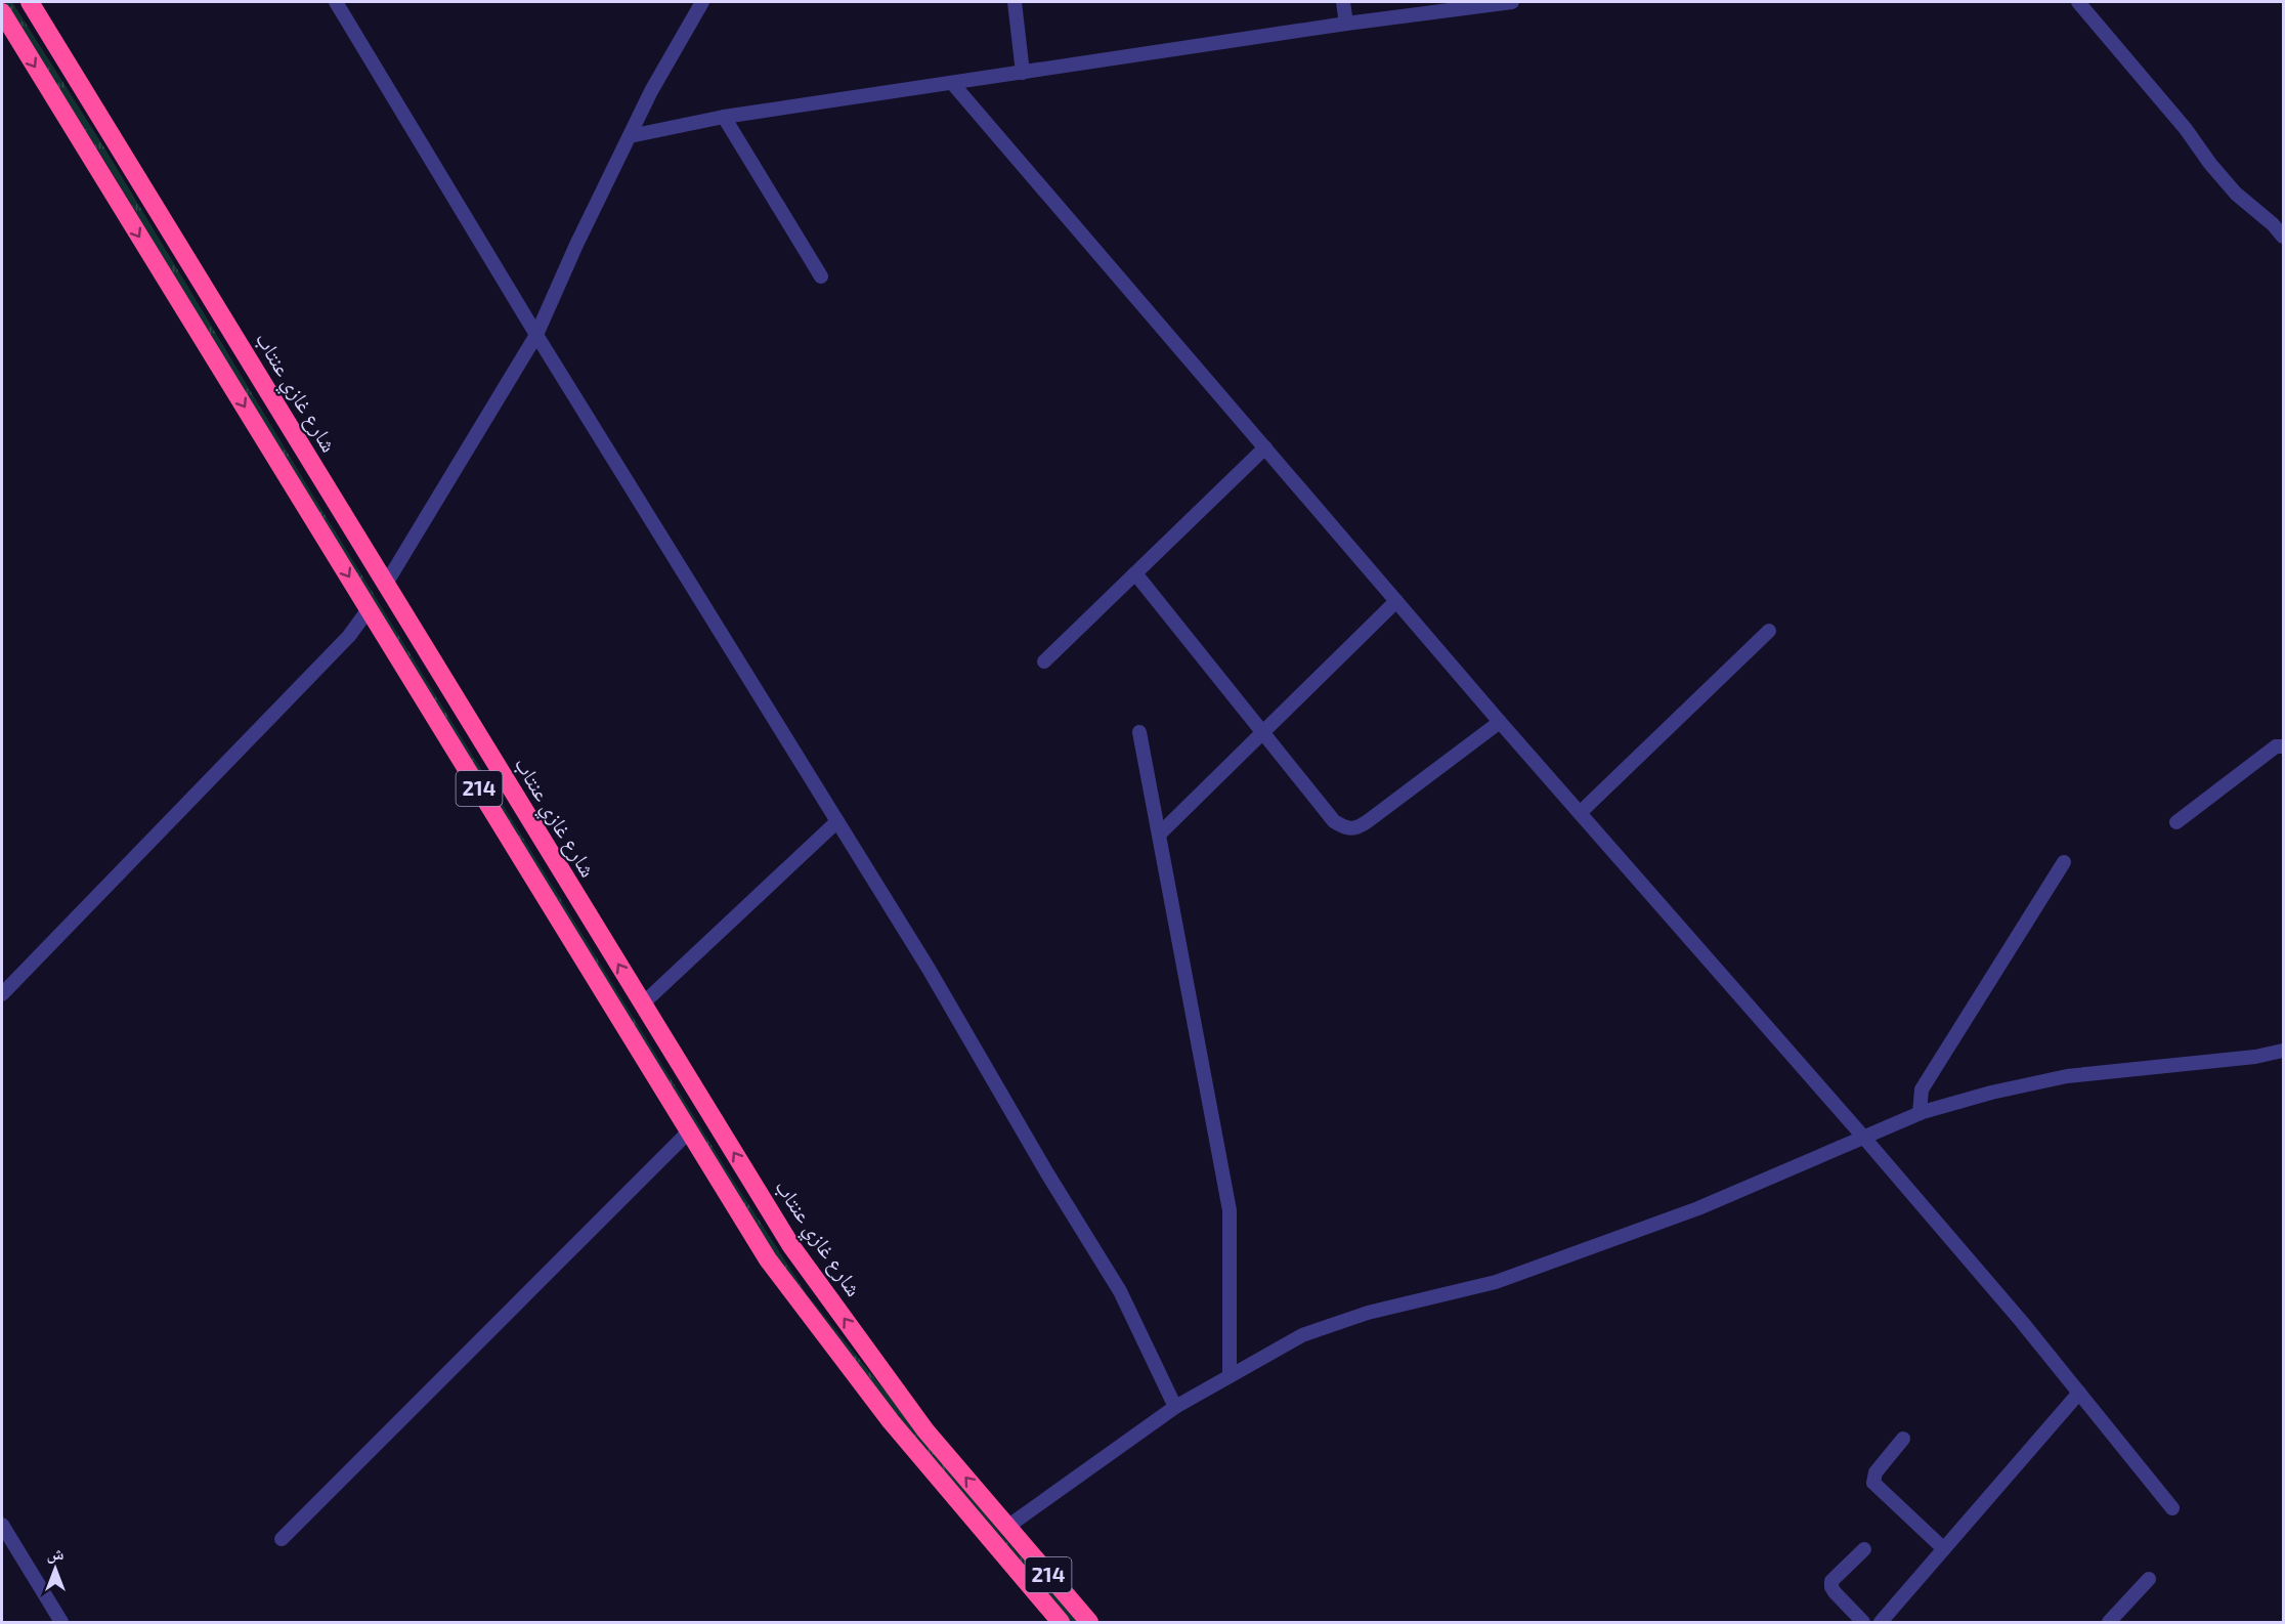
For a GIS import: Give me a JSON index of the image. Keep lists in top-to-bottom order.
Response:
{
  "streets": {
    "highway": ["شارع غازي عنتاب", "214"]
  },
  "north": "top"
}
